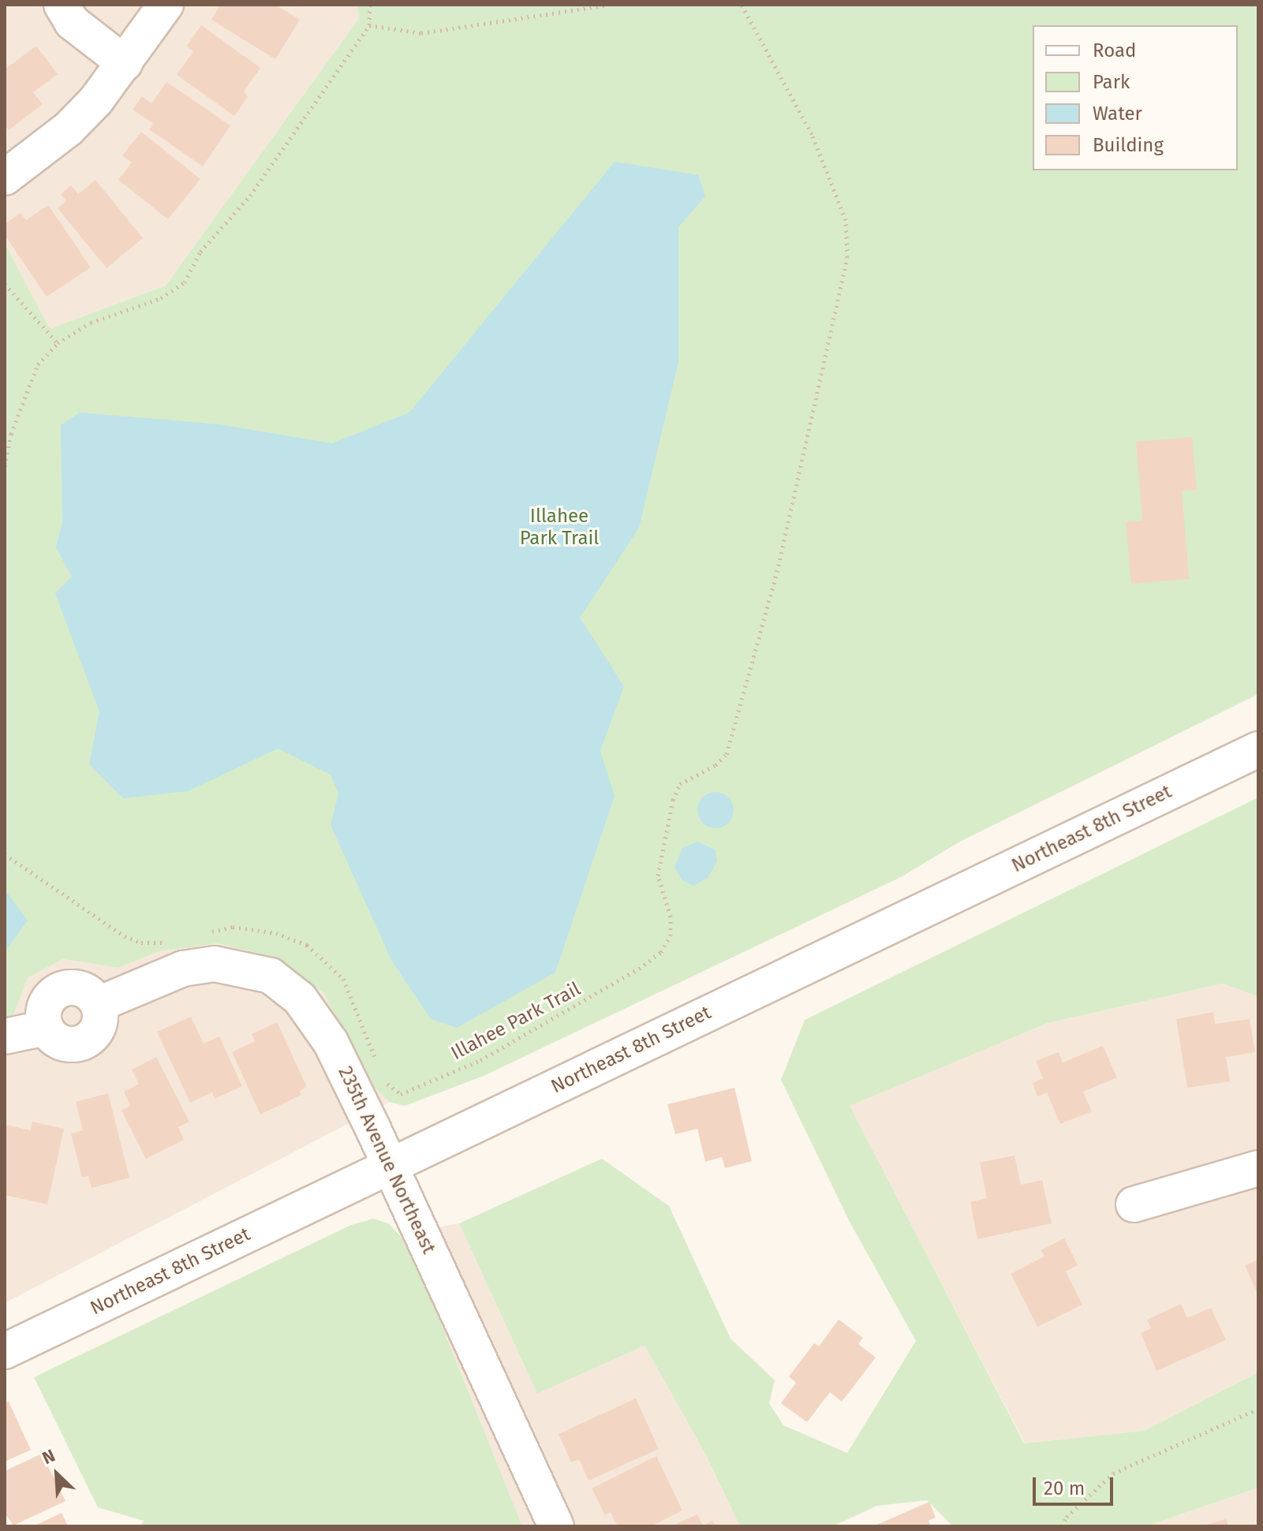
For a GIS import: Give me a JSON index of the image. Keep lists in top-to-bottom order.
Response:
{
  "streets": {
    "street": ["Northeast 8th Street", "235th Avenue Northeast"],
    "path": ["Illahee Park Trail"]
  },
  "crossings": [
    ["Northeast 8th Street", "235th Avenue Northeast"]
  ],
  "parks": ["Illahee Park Trail"],
  "legend": [
    "Road",
    "Park",
    "Water",
    "Building"
  ],
  "scale_bar": "20 m",
  "north": "top left"
}
